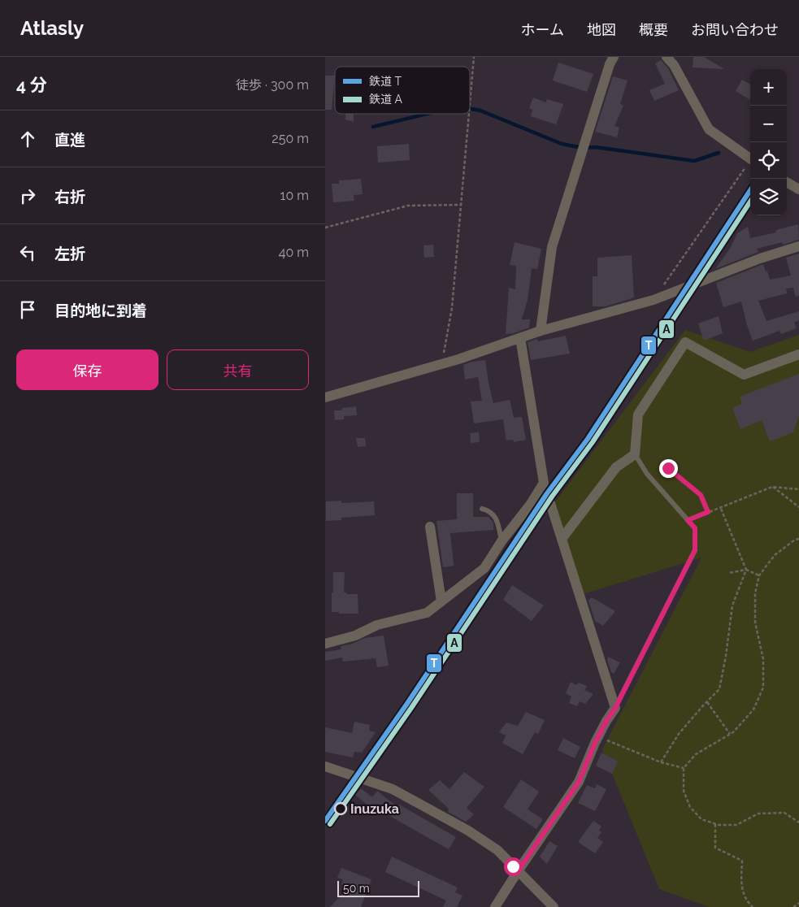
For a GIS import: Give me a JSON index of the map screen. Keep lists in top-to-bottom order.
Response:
{
  "places": ["Inuzuka"],
  "lines": ["rail line T", "rail line A"],
  "legend": ["鉄道 T", "鉄道 A"],
  "scale_bar": "50 m",
  "page": {
    "header": "Atlasly",
    "nav": [
      "ホーム",
      "地図",
      "概要",
      "お問い合わせ"
    ],
    "heading": ["4 分", "徒歩 · 300 m"],
    "map_buttons": ["+", "−"],
    "list": [
      ["直進", "250 m"],
      ["右折", "10 m"],
      ["左折", "40 m"],
      "目的地に到着"
    ],
    "buttons": ["保存", "共有"],
    "scale": "50 m"
  }
}
